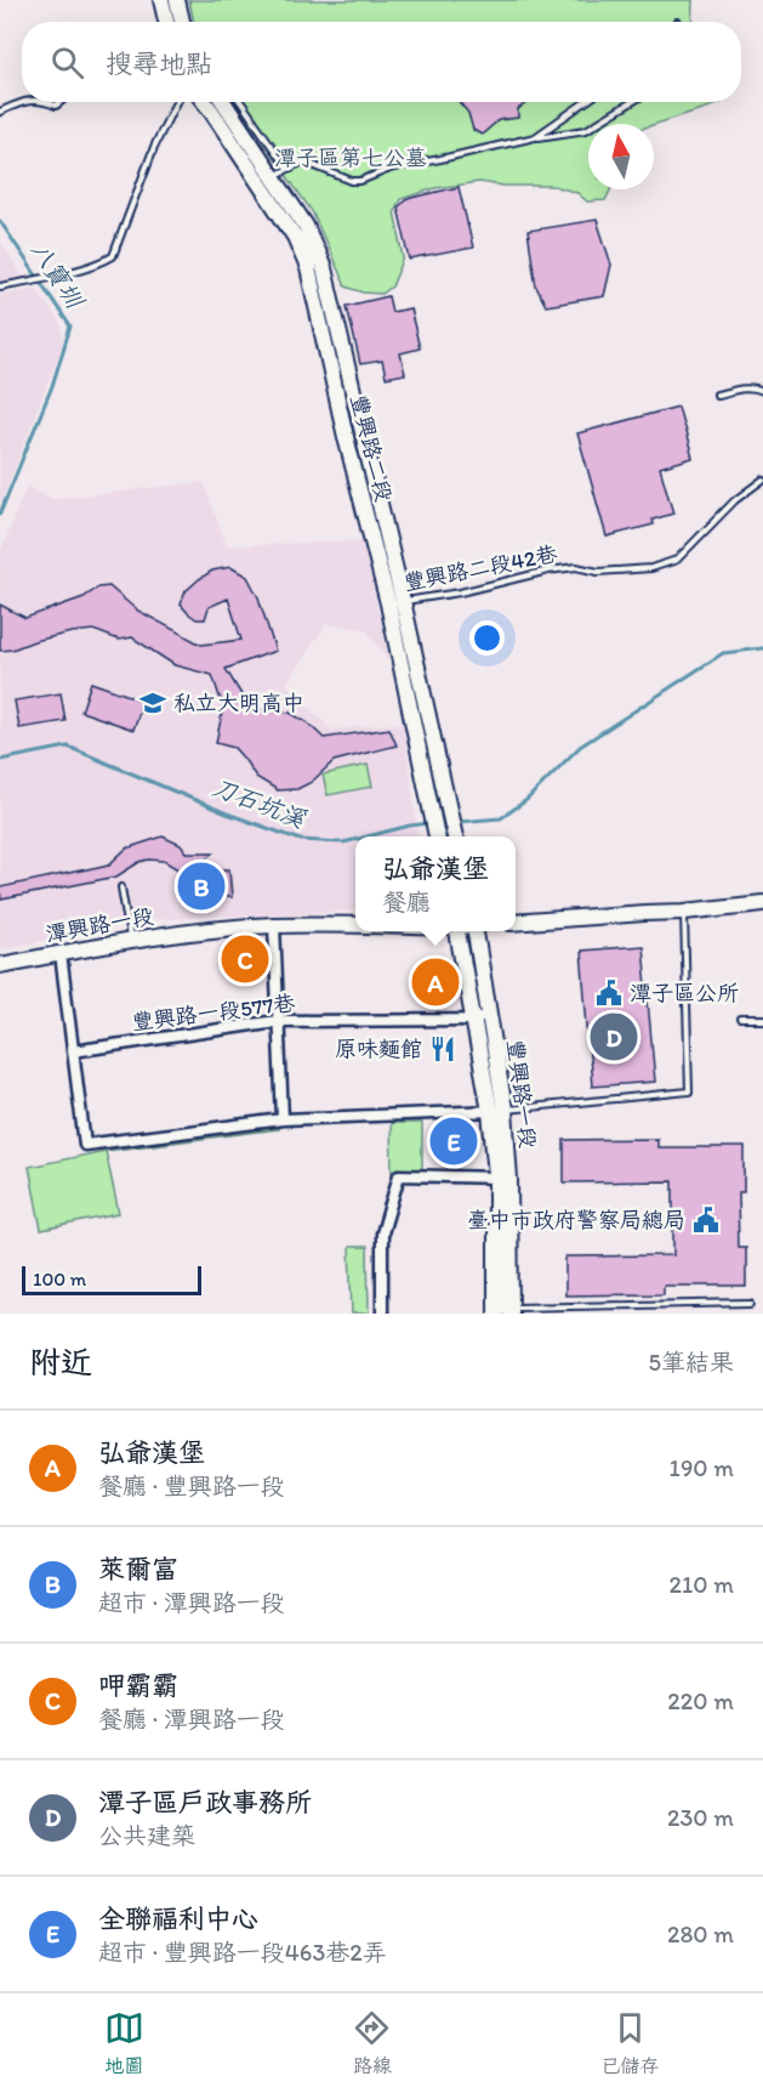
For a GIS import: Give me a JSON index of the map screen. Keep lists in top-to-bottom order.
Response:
{
  "streets": {
    "street": [
      "豐興路二段",
      "潭興路一段",
      "豐興路一段577巷",
      "豐興路一段"
    ],
    "lane": ["豐興路二段42巷"]
  },
  "crossings": [
    ["豐興路二段", "豐興路二段42巷"],
    ["豐興路一段577巷", "豐興路一段"]
  ],
  "water": ["八寶圳", "刀石坑溪"],
  "parks": ["潭子區第七公墓"],
  "places": {
    "school or university": ["私立大明高中"],
    "public building": ["潭子區公所", "臺中市政府警察局總局"],
    "restaurant": ["原味麵館"]
  },
  "scale_bar": "100 m",
  "north": "top",
  "page": {
    "search": "搜尋地點",
    "popup": ["弘爺漢堡", "餐廳"],
    "pins": [
      "B",
      "C",
      "A",
      "D",
      "E"
    ],
    "scale": "100 m",
    "heading": ["附近", "5筆結果"],
    "list": [
      {
        "mark": "A",
        "name": "弘爺漢堡",
        "note": "餐廳 · 豐興路一段",
        "value": "190 m"
      },
      {
        "mark": "B",
        "name": "萊爾富",
        "note": "超市 · 潭興路一段",
        "value": "210 m"
      },
      {
        "mark": "C",
        "name": "呷霸霸",
        "note": "餐廳 · 潭興路一段",
        "value": "220 m"
      },
      {
        "mark": "D",
        "name": "潭子區戶政事務所",
        "note": "公共建築",
        "value": "230 m"
      },
      {
        "mark": "E",
        "name": "全聯福利中心",
        "note": "超市 · 豐興路一段463巷2弄",
        "value": "280 m"
      }
    ],
    "nav": ["地圖", "路線", "已儲存"]
  }
}
